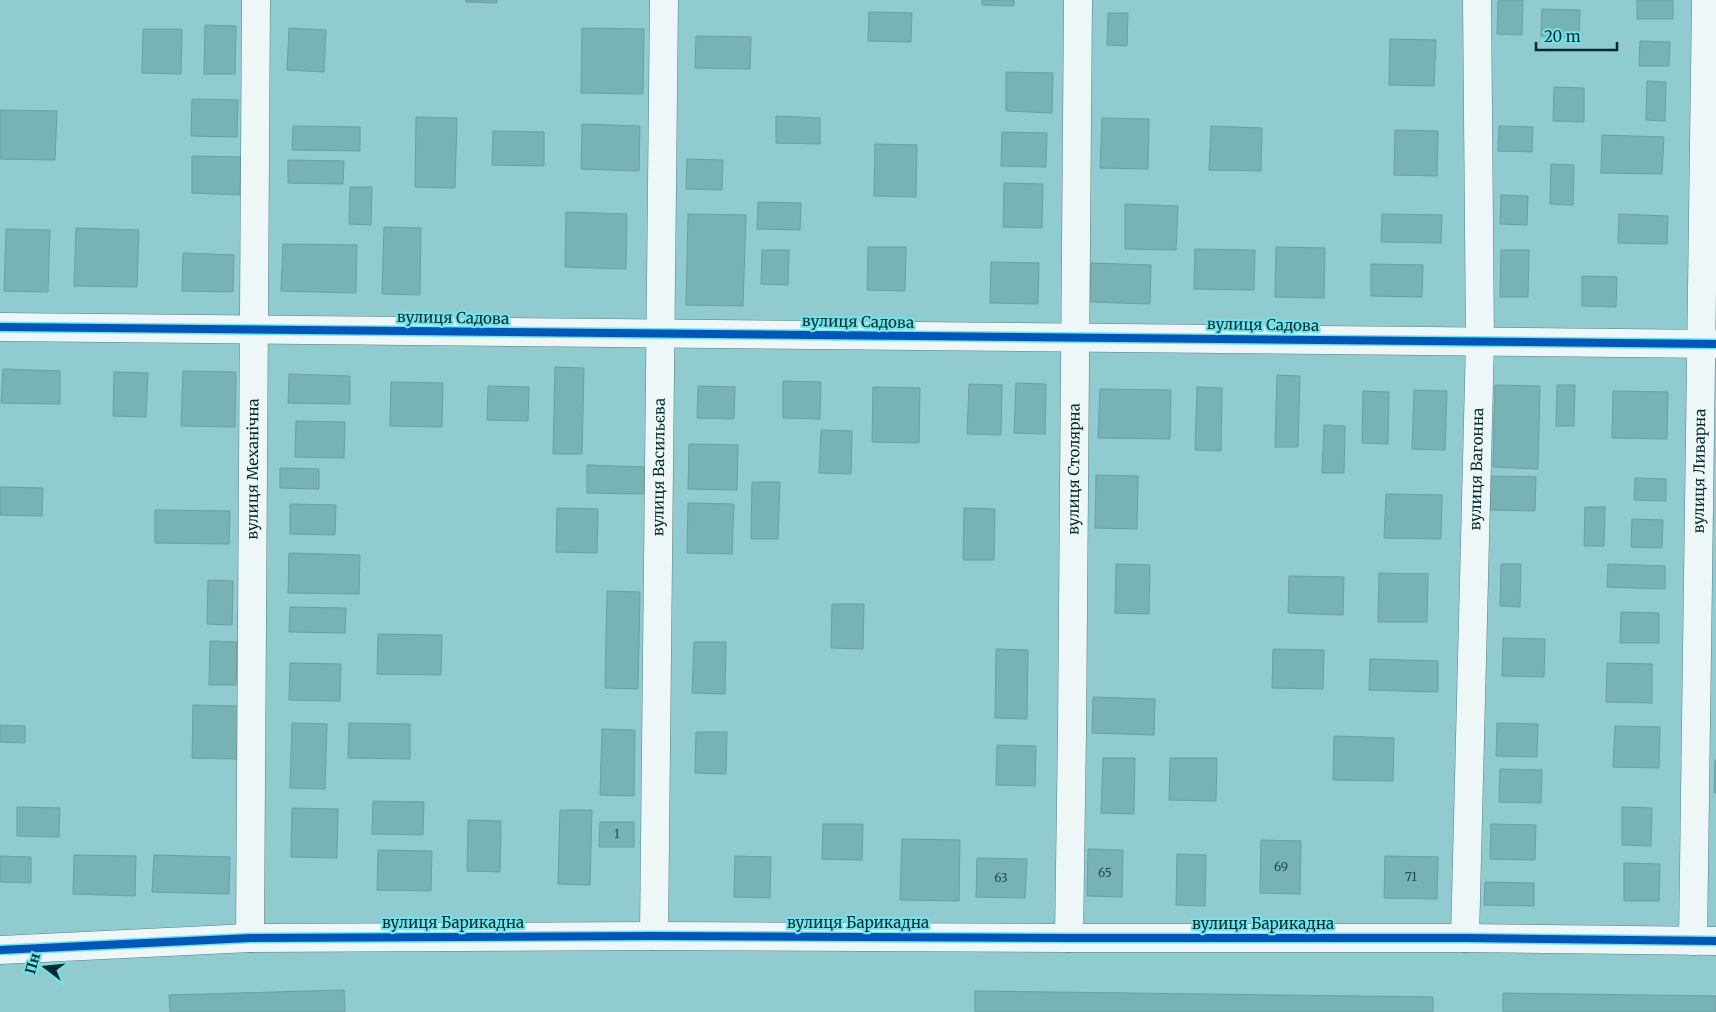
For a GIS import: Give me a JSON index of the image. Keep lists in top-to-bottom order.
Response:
{
  "streets": {
    "street": [
      "вулиця Садова",
      "вулиця Васильєва",
      "вулиця Механічна",
      "вулиця Столярна",
      "вулиця Вагонна",
      "вулиця Ливарна",
      "вулиця Барикадна"
    ]
  },
  "crossings": [
    ["вулиця Садова", "вулиця Васильєва"],
    ["вулиця Садова", "вулиця Механічна"],
    ["вулиця Садова", "вулиця Столярна"],
    ["вулиця Садова", "вулиця Вагонна"],
    ["вулиця Садова", "вулиця Ливарна"],
    ["вулиця Васильєва", "вулиця Барикадна"],
    ["вулиця Механічна", "вулиця Барикадна"],
    ["вулиця Столярна", "вулиця Барикадна"],
    ["вулиця Вагонна", "вулиця Барикадна"],
    ["вулиця Ливарна", "вулиця Барикадна"]
  ],
  "house_numbers": [
    "1",
    "69",
    "65",
    "71",
    "63"
  ],
  "scale_bar": "20 m",
  "north": "left"
}
